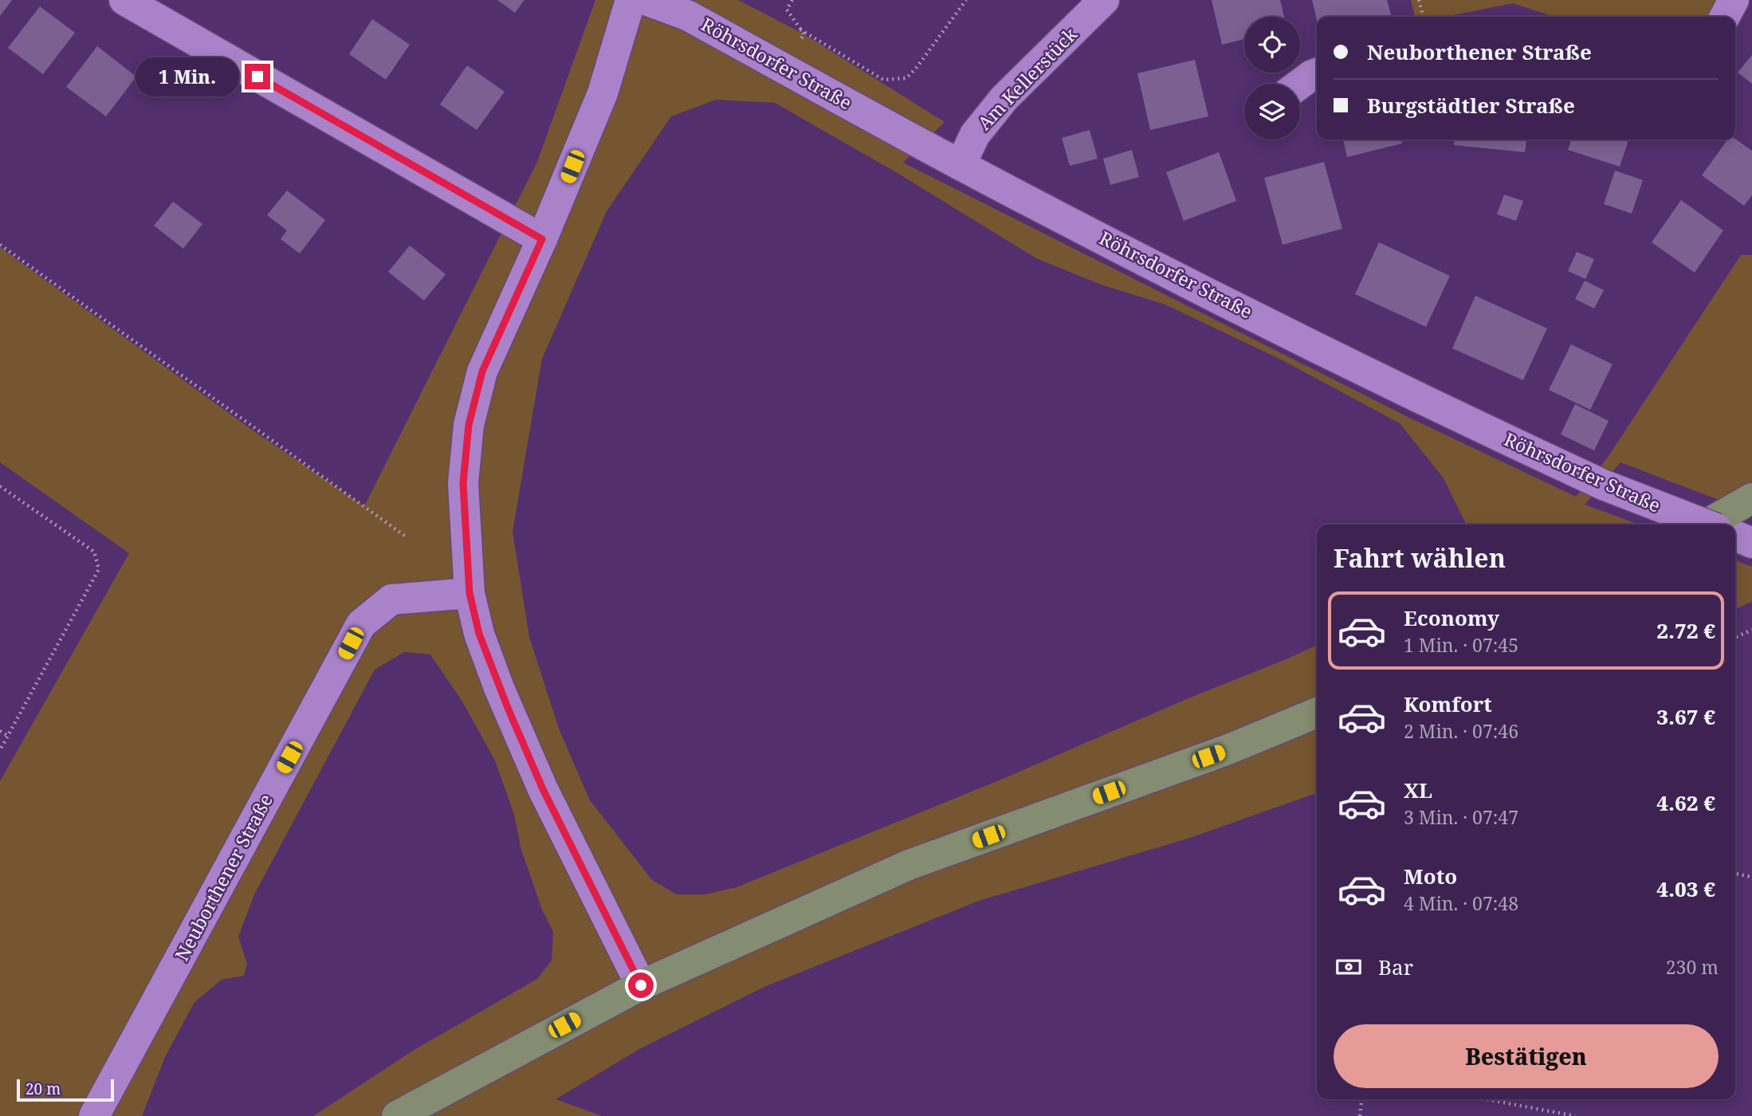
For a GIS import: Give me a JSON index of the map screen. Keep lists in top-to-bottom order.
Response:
{
  "streets": {
    "street": ["Röhrsdorfer Straße", "Am Kellerstück", "Neuborthener Straße"]
  },
  "crossings": [
    ["Röhrsdorfer Straße", "Am Kellerstück"]
  ],
  "scale_bar": "20 m",
  "page": {
    "banner": ["Neuborthener Straße", "Burgstädtler Straße"],
    "bubble": "1 Min.",
    "heading": "Fahrt wählen",
    "list": [
      {
        "name": "Economy",
        "note": "1 Min. · 07:45",
        "value": "2.72 €"
      },
      {
        "name": "Komfort",
        "note": "2 Min. · 07:46",
        "value": "3.67 €"
      },
      {
        "name": "XL",
        "note": "3 Min. · 07:47",
        "value": "4.62 €"
      },
      {
        "name": "Moto",
        "note": "4 Min. · 07:48",
        "value": "4.03 €"
      }
    ],
    "pay": ["Bar", "230 m"],
    "buttons": "Bestätigen",
    "scale": "20 m"
  }
}
